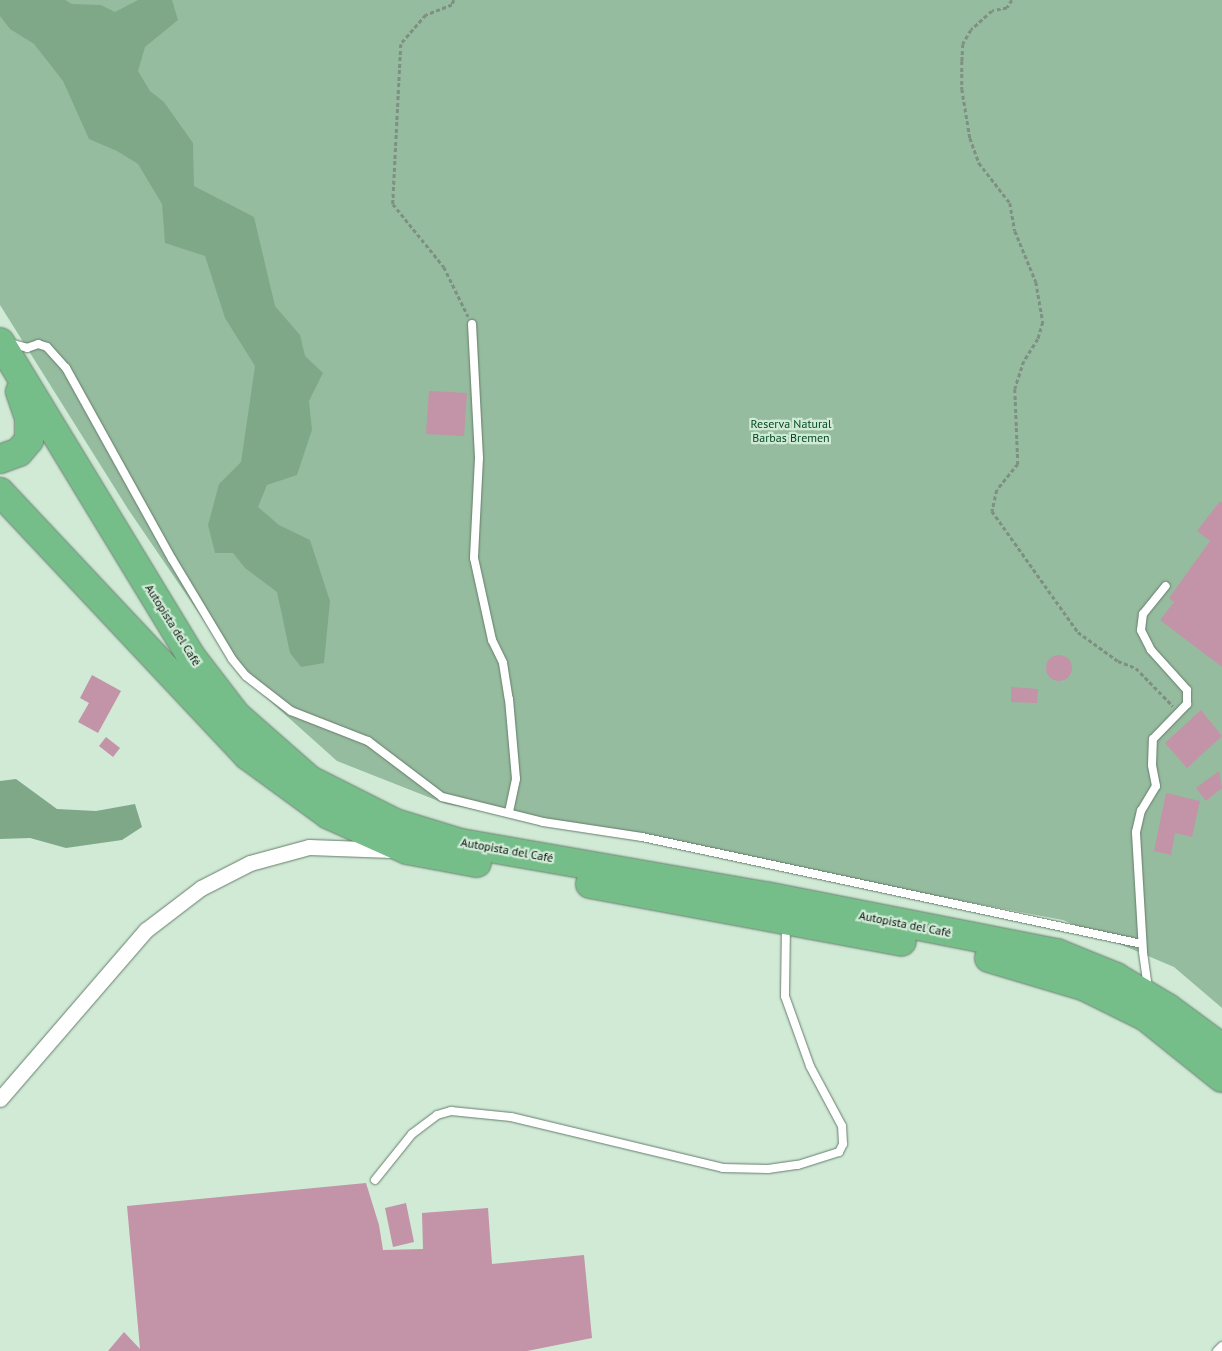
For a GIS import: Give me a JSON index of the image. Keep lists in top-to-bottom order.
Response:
{
  "streets": {
    "highway": ["Autopista del Café"]
  },
  "parks": ["Reserva Natural Barbas Bremen"]
}
